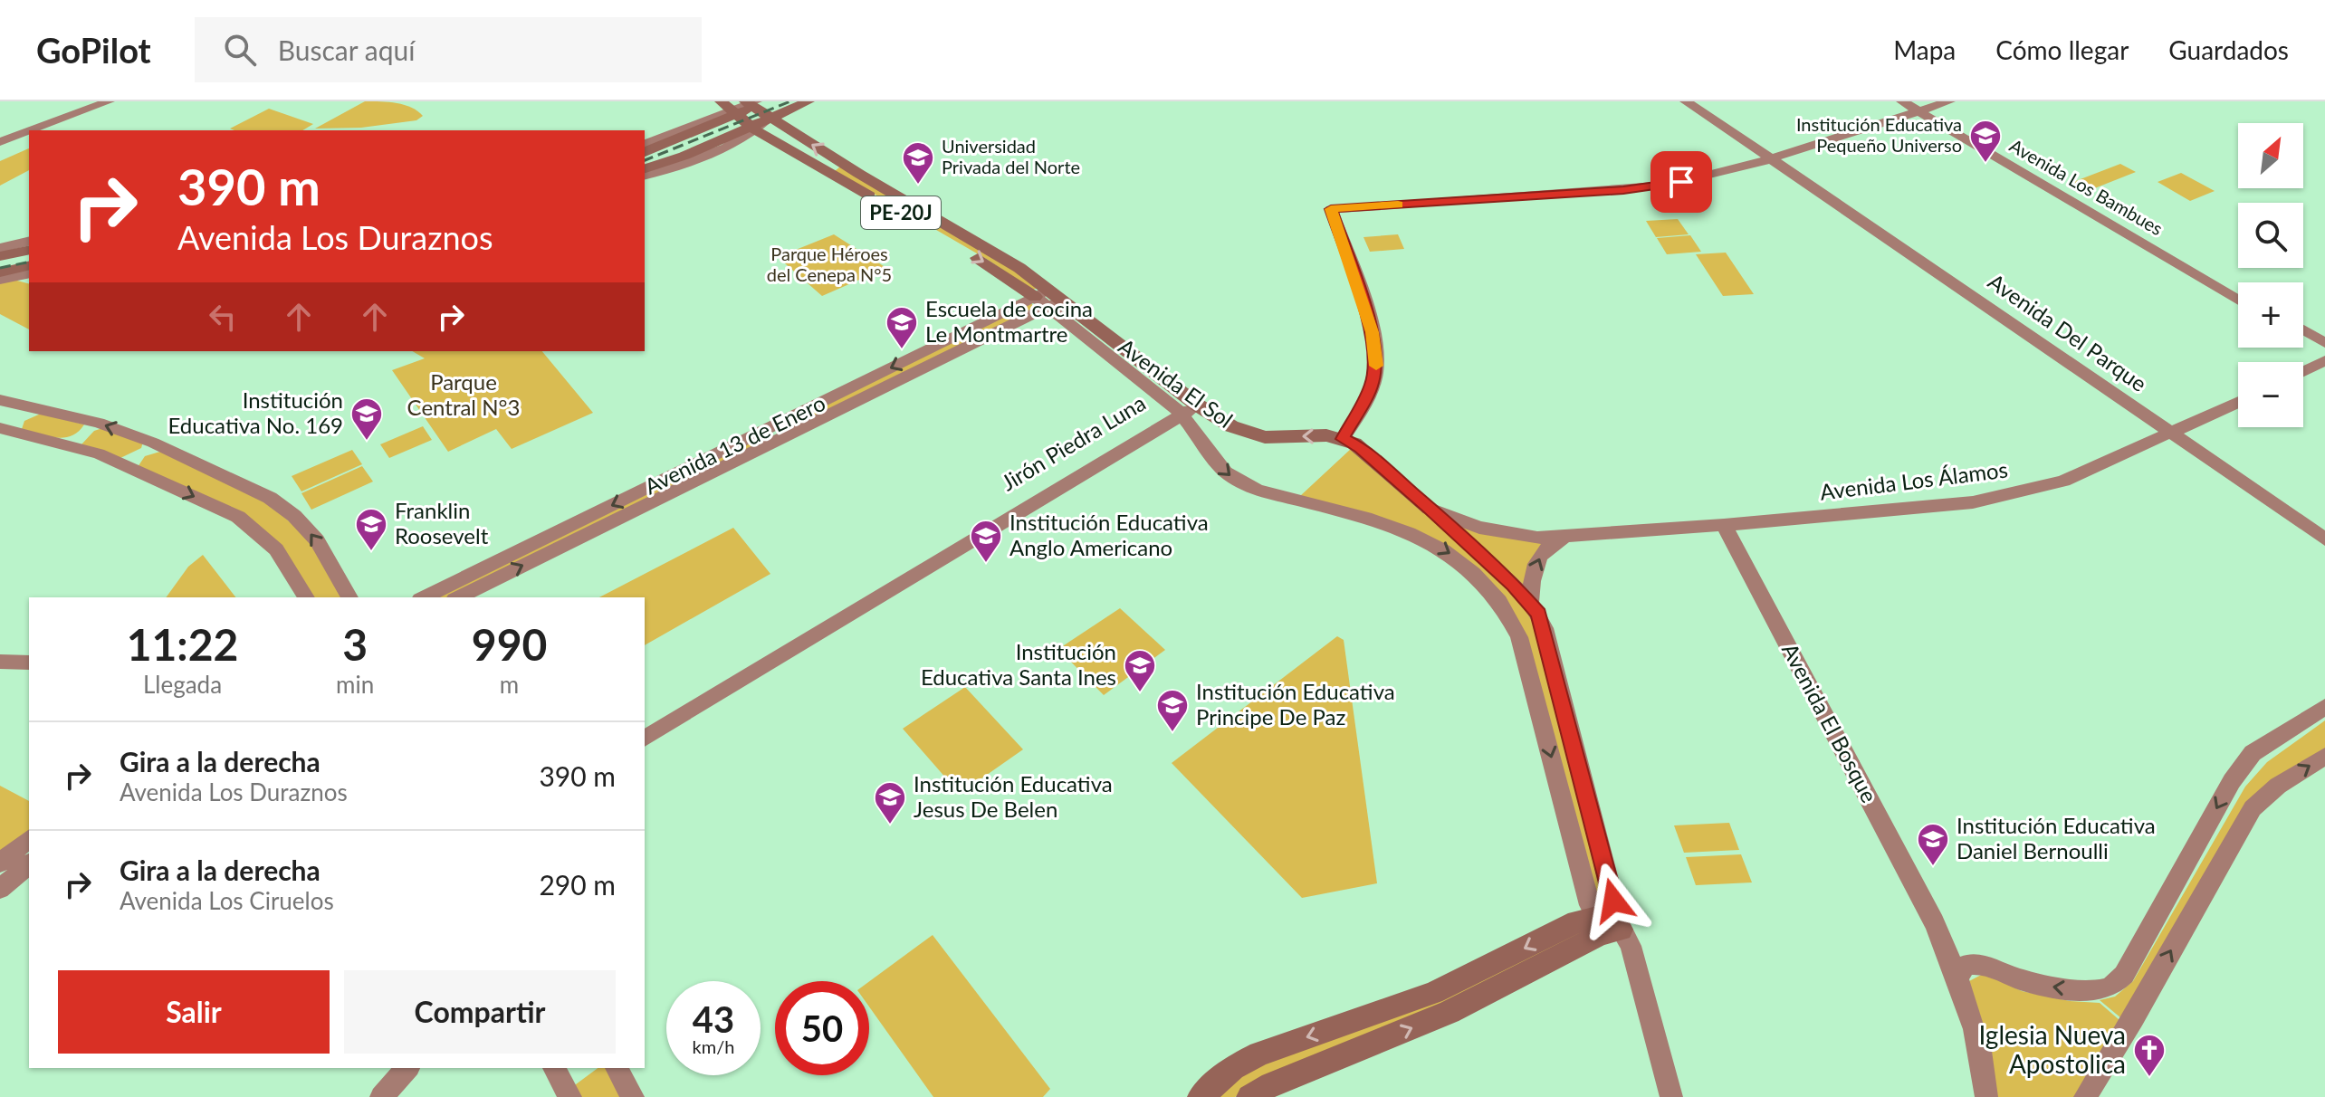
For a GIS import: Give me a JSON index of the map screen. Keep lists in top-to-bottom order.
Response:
{
  "streets": {
    "main road": [
      "Avenida Los Bambues",
      "PE-20J",
      "Avenida Del Parque",
      "Avenida El Sol",
      "Jirón Piedra Luna",
      "Avenida 13 de Enero",
      "Avenida Los Álamos",
      "Avenida El Bosque"
    ]
  },
  "crossings": [
    ["Avenida Del Parque", "Avenida Los Álamos"],
    ["Avenida El Sol", "Jirón Piedra Luna"],
    ["Avenida El Sol", "Avenida 13 de Enero"],
    ["Avenida El Sol", "Avenida Los Álamos"],
    ["Avenida Los Álamos", "Avenida El Bosque"]
  ],
  "parks": ["Parque Héroes del Cenepa N°5", "Parque Central N°3"],
  "places": {
    "school or university": [
      "Institución Educativa Pequeño Universo",
      "Universidad Privada del Norte",
      "Escuela de cocina Le Montmartre",
      "Institución Educativa No. 169",
      "Franklin Roosevelt",
      "Institución Educativa Anglo Americano",
      "Institución Educativa Santa Ines",
      "Institución Educativa Principe De Paz",
      "Institución Educativa Jesus De Belen",
      "Institución Educativa Daniel Bernoulli"
    ],
    "church": ["Iglesia Nueva Apostolica"]
  },
  "north": "top right",
  "page": {
    "header": "GoPilot",
    "search": "Buscar aquí",
    "nav": ["Mapa", "Cómo llegar", "Guardados"],
    "map_buttons": ["+", "−"],
    "turn": ["390 m", "Avenida Los Duraznos"],
    "eta": [
      "11:22",
      "Llegada",
      "3",
      "min",
      "990",
      "m"
    ],
    "list": [
      {
        "name": "Gira a la derecha",
        "note": "Avenida Los Duraznos",
        "value": "390 m"
      },
      {
        "name": "Gira a la derecha",
        "note": "Avenida Los Ciruelos",
        "value": "290 m"
      }
    ],
    "buttons": ["Salir", "Compartir"],
    "speed": "43 km/h",
    "limit": "50"
  }
}
